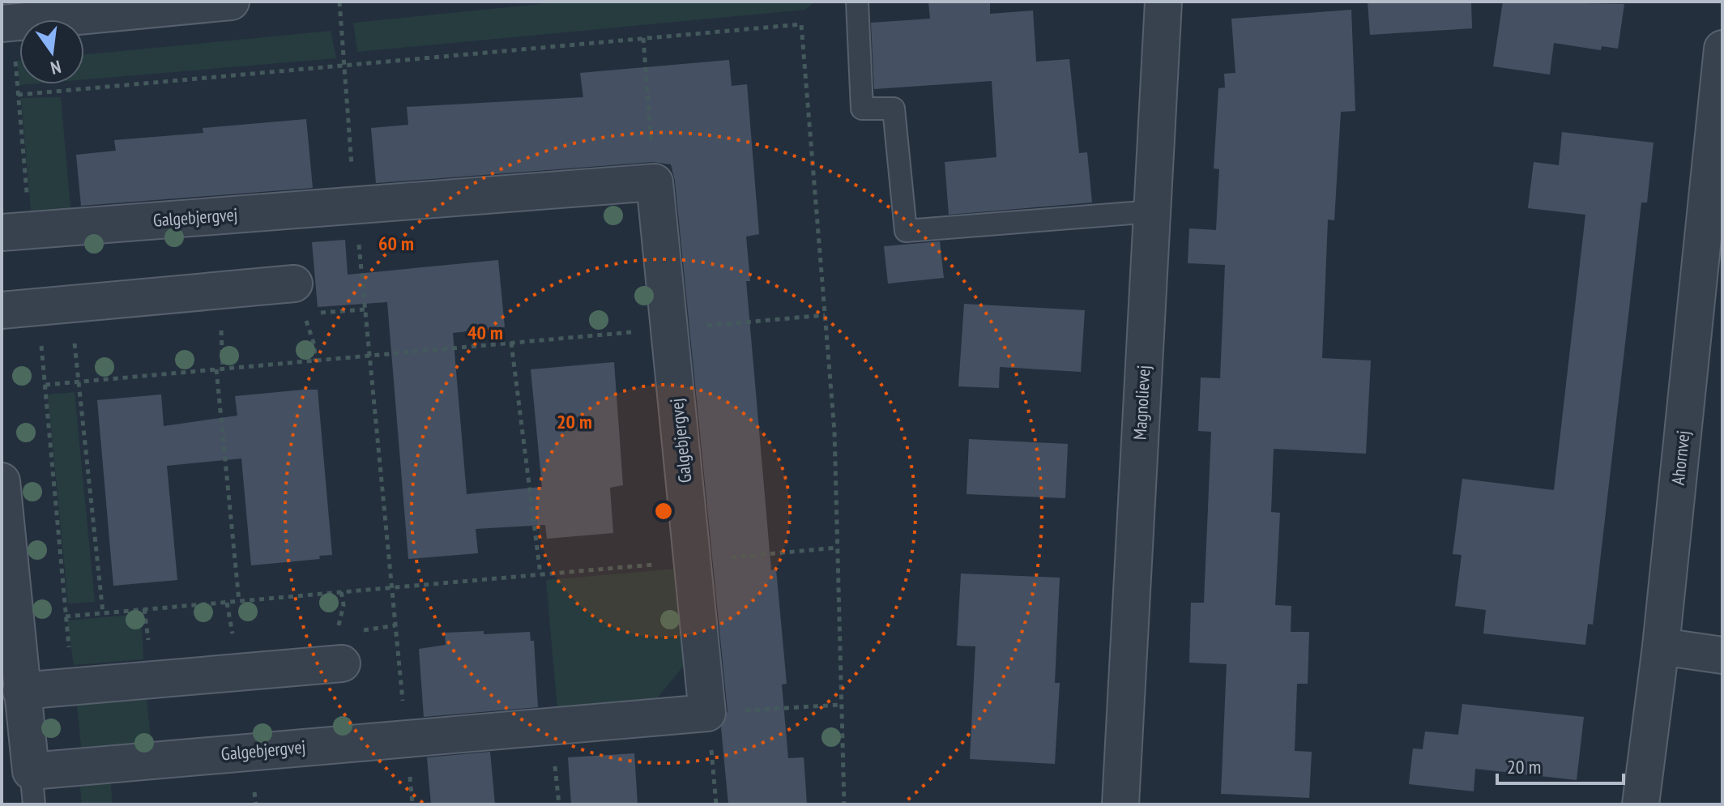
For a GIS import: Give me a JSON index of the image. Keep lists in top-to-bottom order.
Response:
{
  "streets": {
    "street": ["Galgebjergvej", "Magnolievej", "Ahornvej"]
  },
  "scale_bar": "20 m",
  "north": "bottom",
  "rings": ["60 m", "40 m", "20 m"]
}
